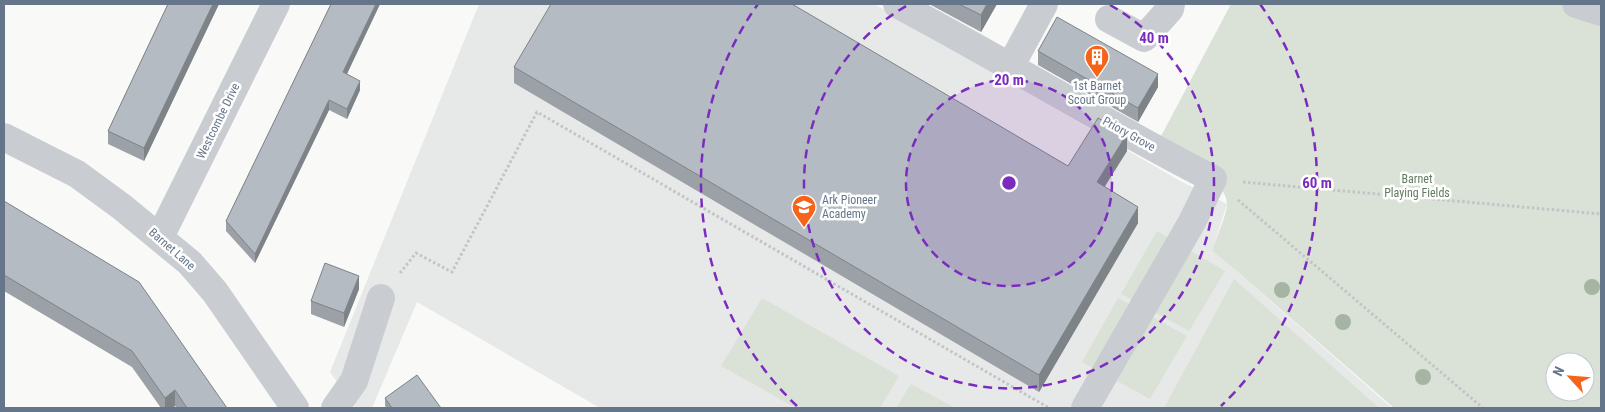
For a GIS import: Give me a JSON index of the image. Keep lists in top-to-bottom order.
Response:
{
  "streets": {
    "street": ["Westcombe Drive", "Priory Grove", "Barnet Lane"]
  },
  "crossings": [
    ["Westcombe Drive", "Barnet Lane"]
  ],
  "parks": ["Barnet Playing Fields"],
  "places": {
    "building": ["1st Barnet Scout Group"],
    "school or university": ["Ark Pioneer Academy"]
  },
  "north": "top left",
  "rings": ["40 m", "20 m", "60 m"]
}
